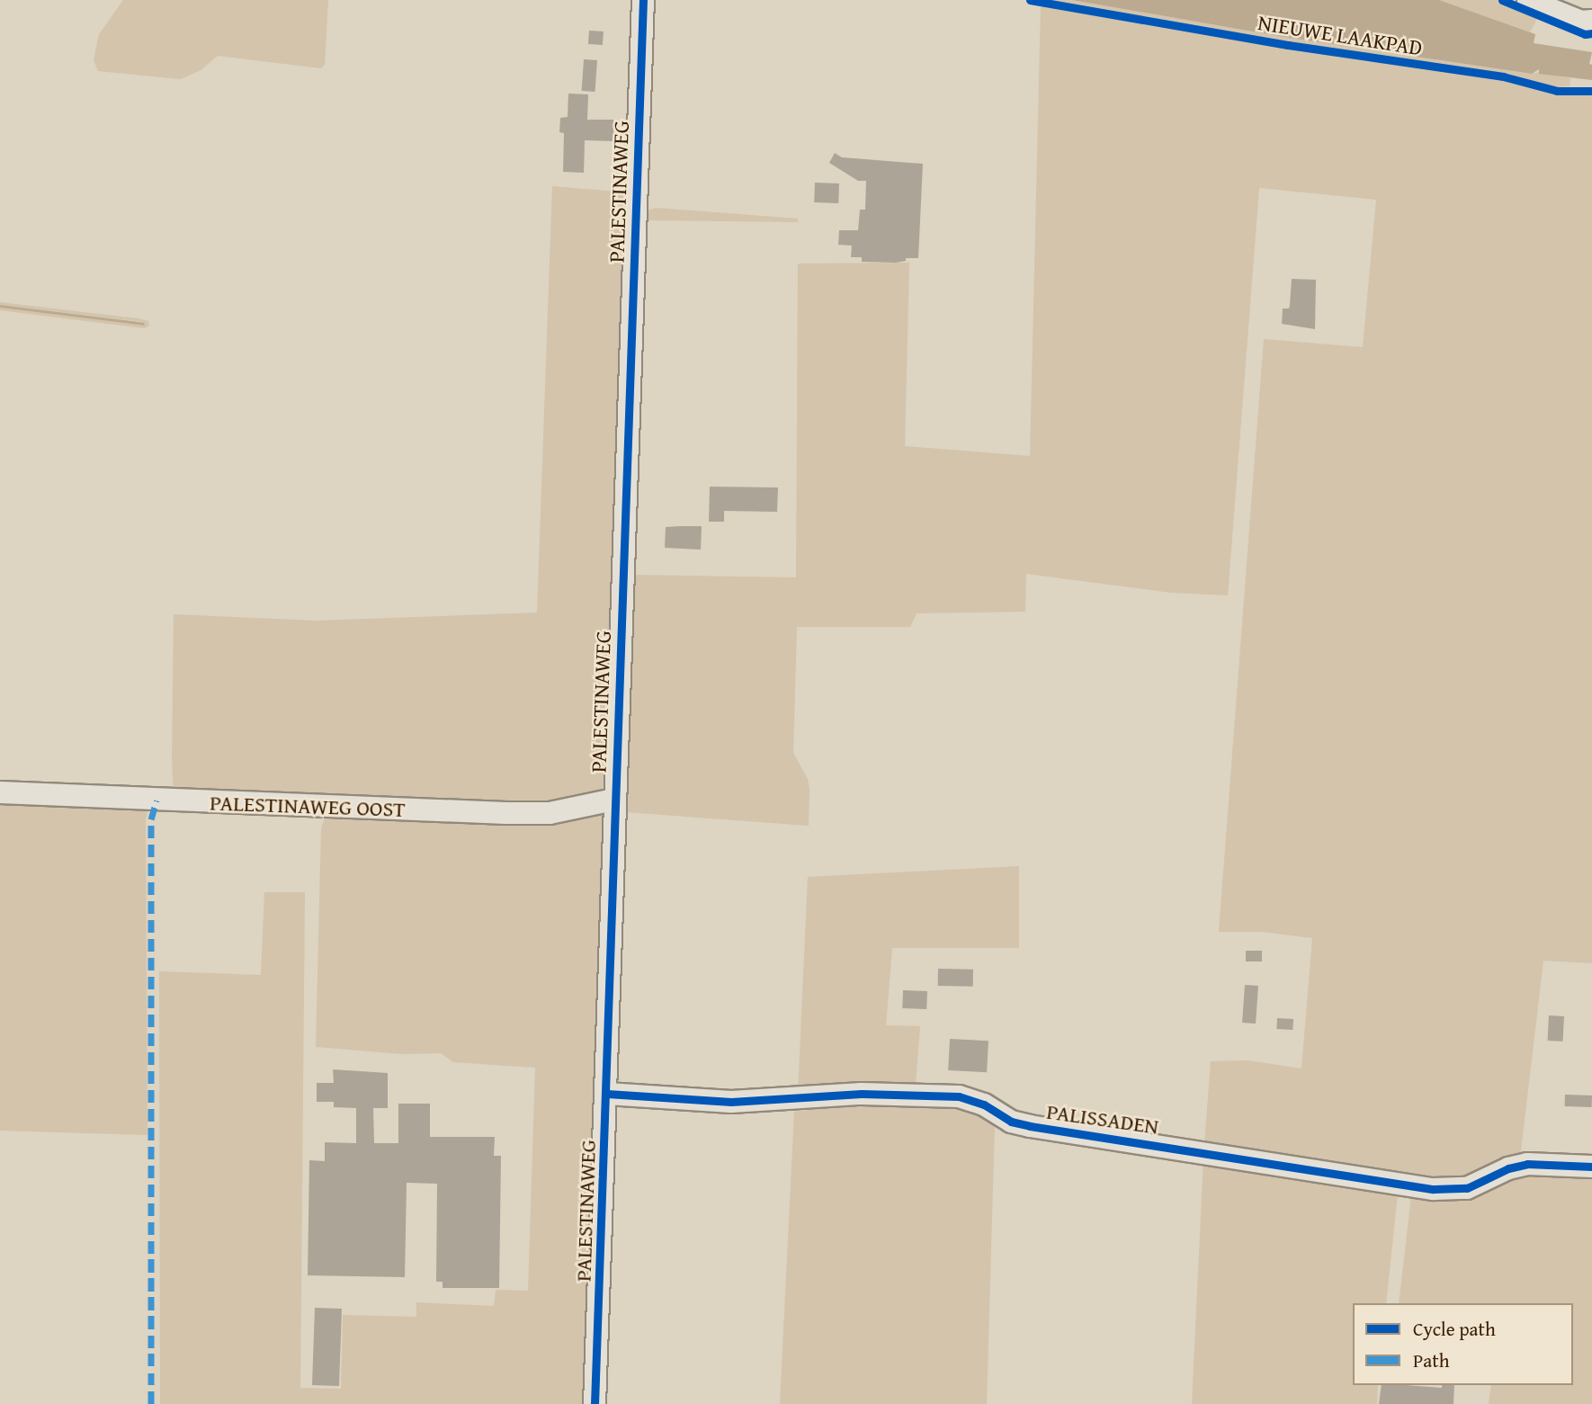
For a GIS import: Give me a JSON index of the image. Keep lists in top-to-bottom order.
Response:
{
  "streets": {
    "street": ["PALESTINAWEG", "PALESTINAWEG OOST", "PALISSADEN"],
    "cycle path": ["NIEUWE LAAKPAD"]
  },
  "crossings": [
    ["PALESTINAWEG", "PALESTINAWEG OOST"],
    ["PALESTINAWEG", "PALISSADEN"]
  ],
  "legend": ["Cycle path", "Path"]
}
